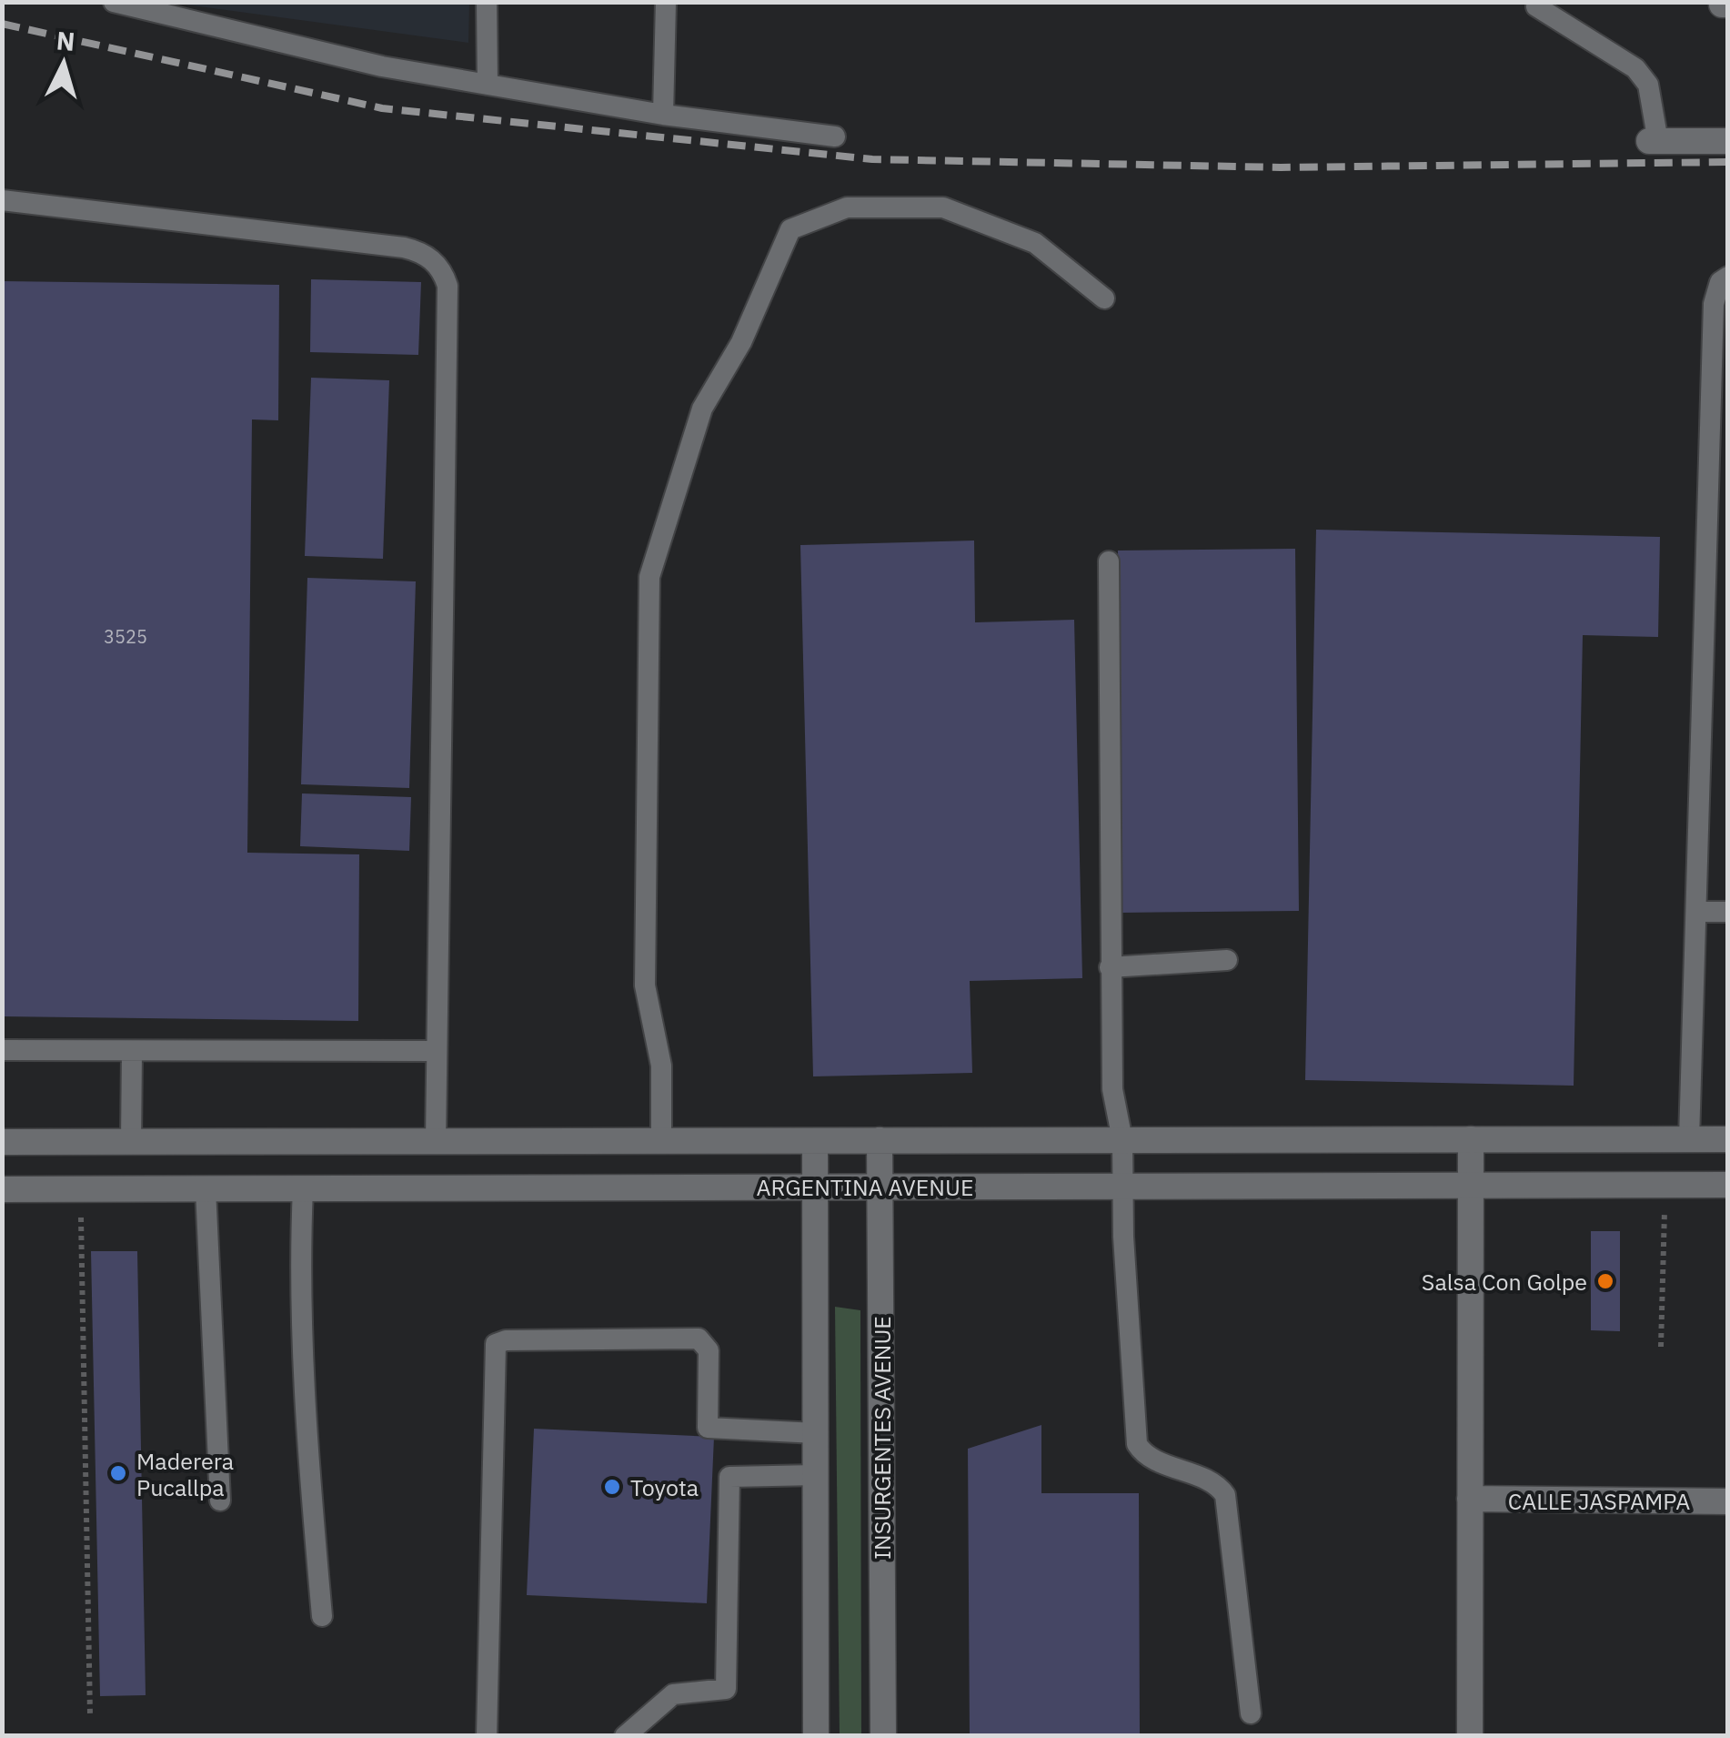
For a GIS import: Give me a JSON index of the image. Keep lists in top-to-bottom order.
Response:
{
  "streets": {
    "main road": ["ARGENTINA AVENUE", "INSURGENTES AVENUE", "CALLE JASPAMPA"]
  },
  "crossings": [
    ["ARGENTINA AVENUE", "INSURGENTES AVENUE"]
  ],
  "places": ["Salsa Con Golpe", "Maderera Pucallpa", "Toyota"],
  "house_numbers": ["3525"],
  "north": "top"
}
